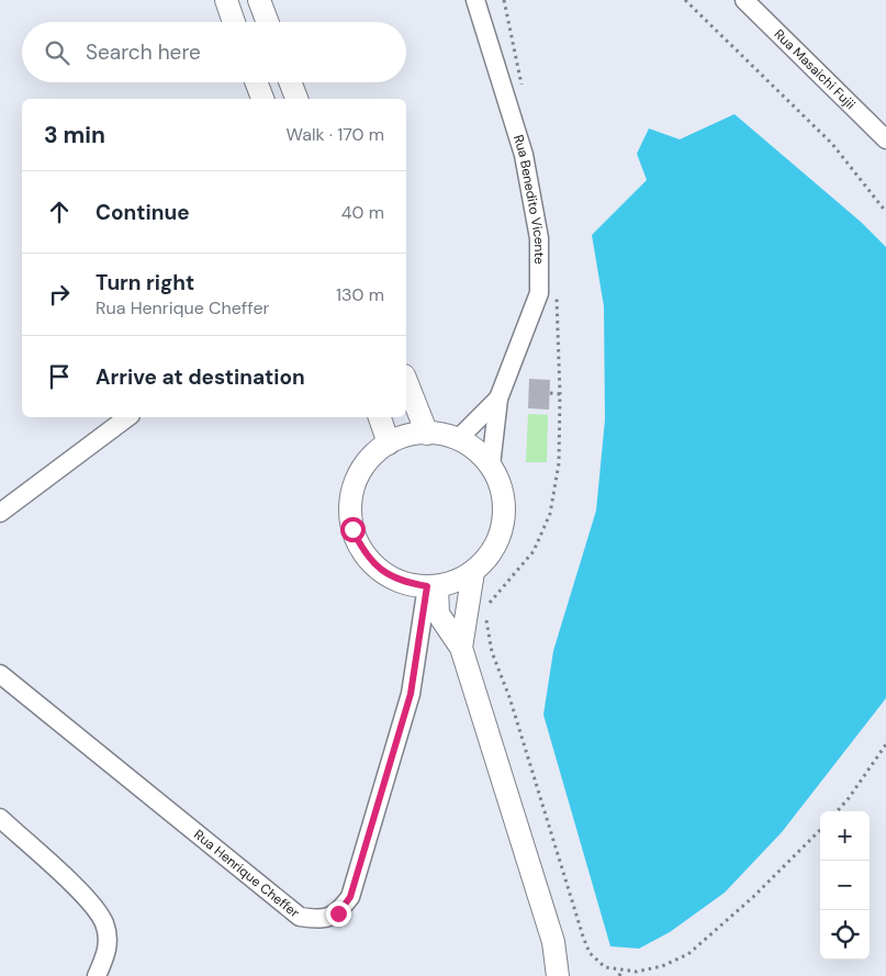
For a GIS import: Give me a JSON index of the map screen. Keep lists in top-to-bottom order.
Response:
{
  "streets": {
    "street": ["Rua Masaichi Fujii", "Rua Benedito Vicente", "Rua Henrique Cheffer"]
  },
  "crossings": [
    ["Rua Benedito Vicente", "Rua Henrique Cheffer"]
  ],
  "page": {
    "search": "Search here",
    "heading": ["3 min", "Walk · 170 m"],
    "list": [
      ["Continue", "40 m"],
      ["Turn right", "Rua Henrique Cheffer", "130 m"],
      "Arrive at destination"
    ],
    "map_buttons": ["+", "−"]
  }
}
